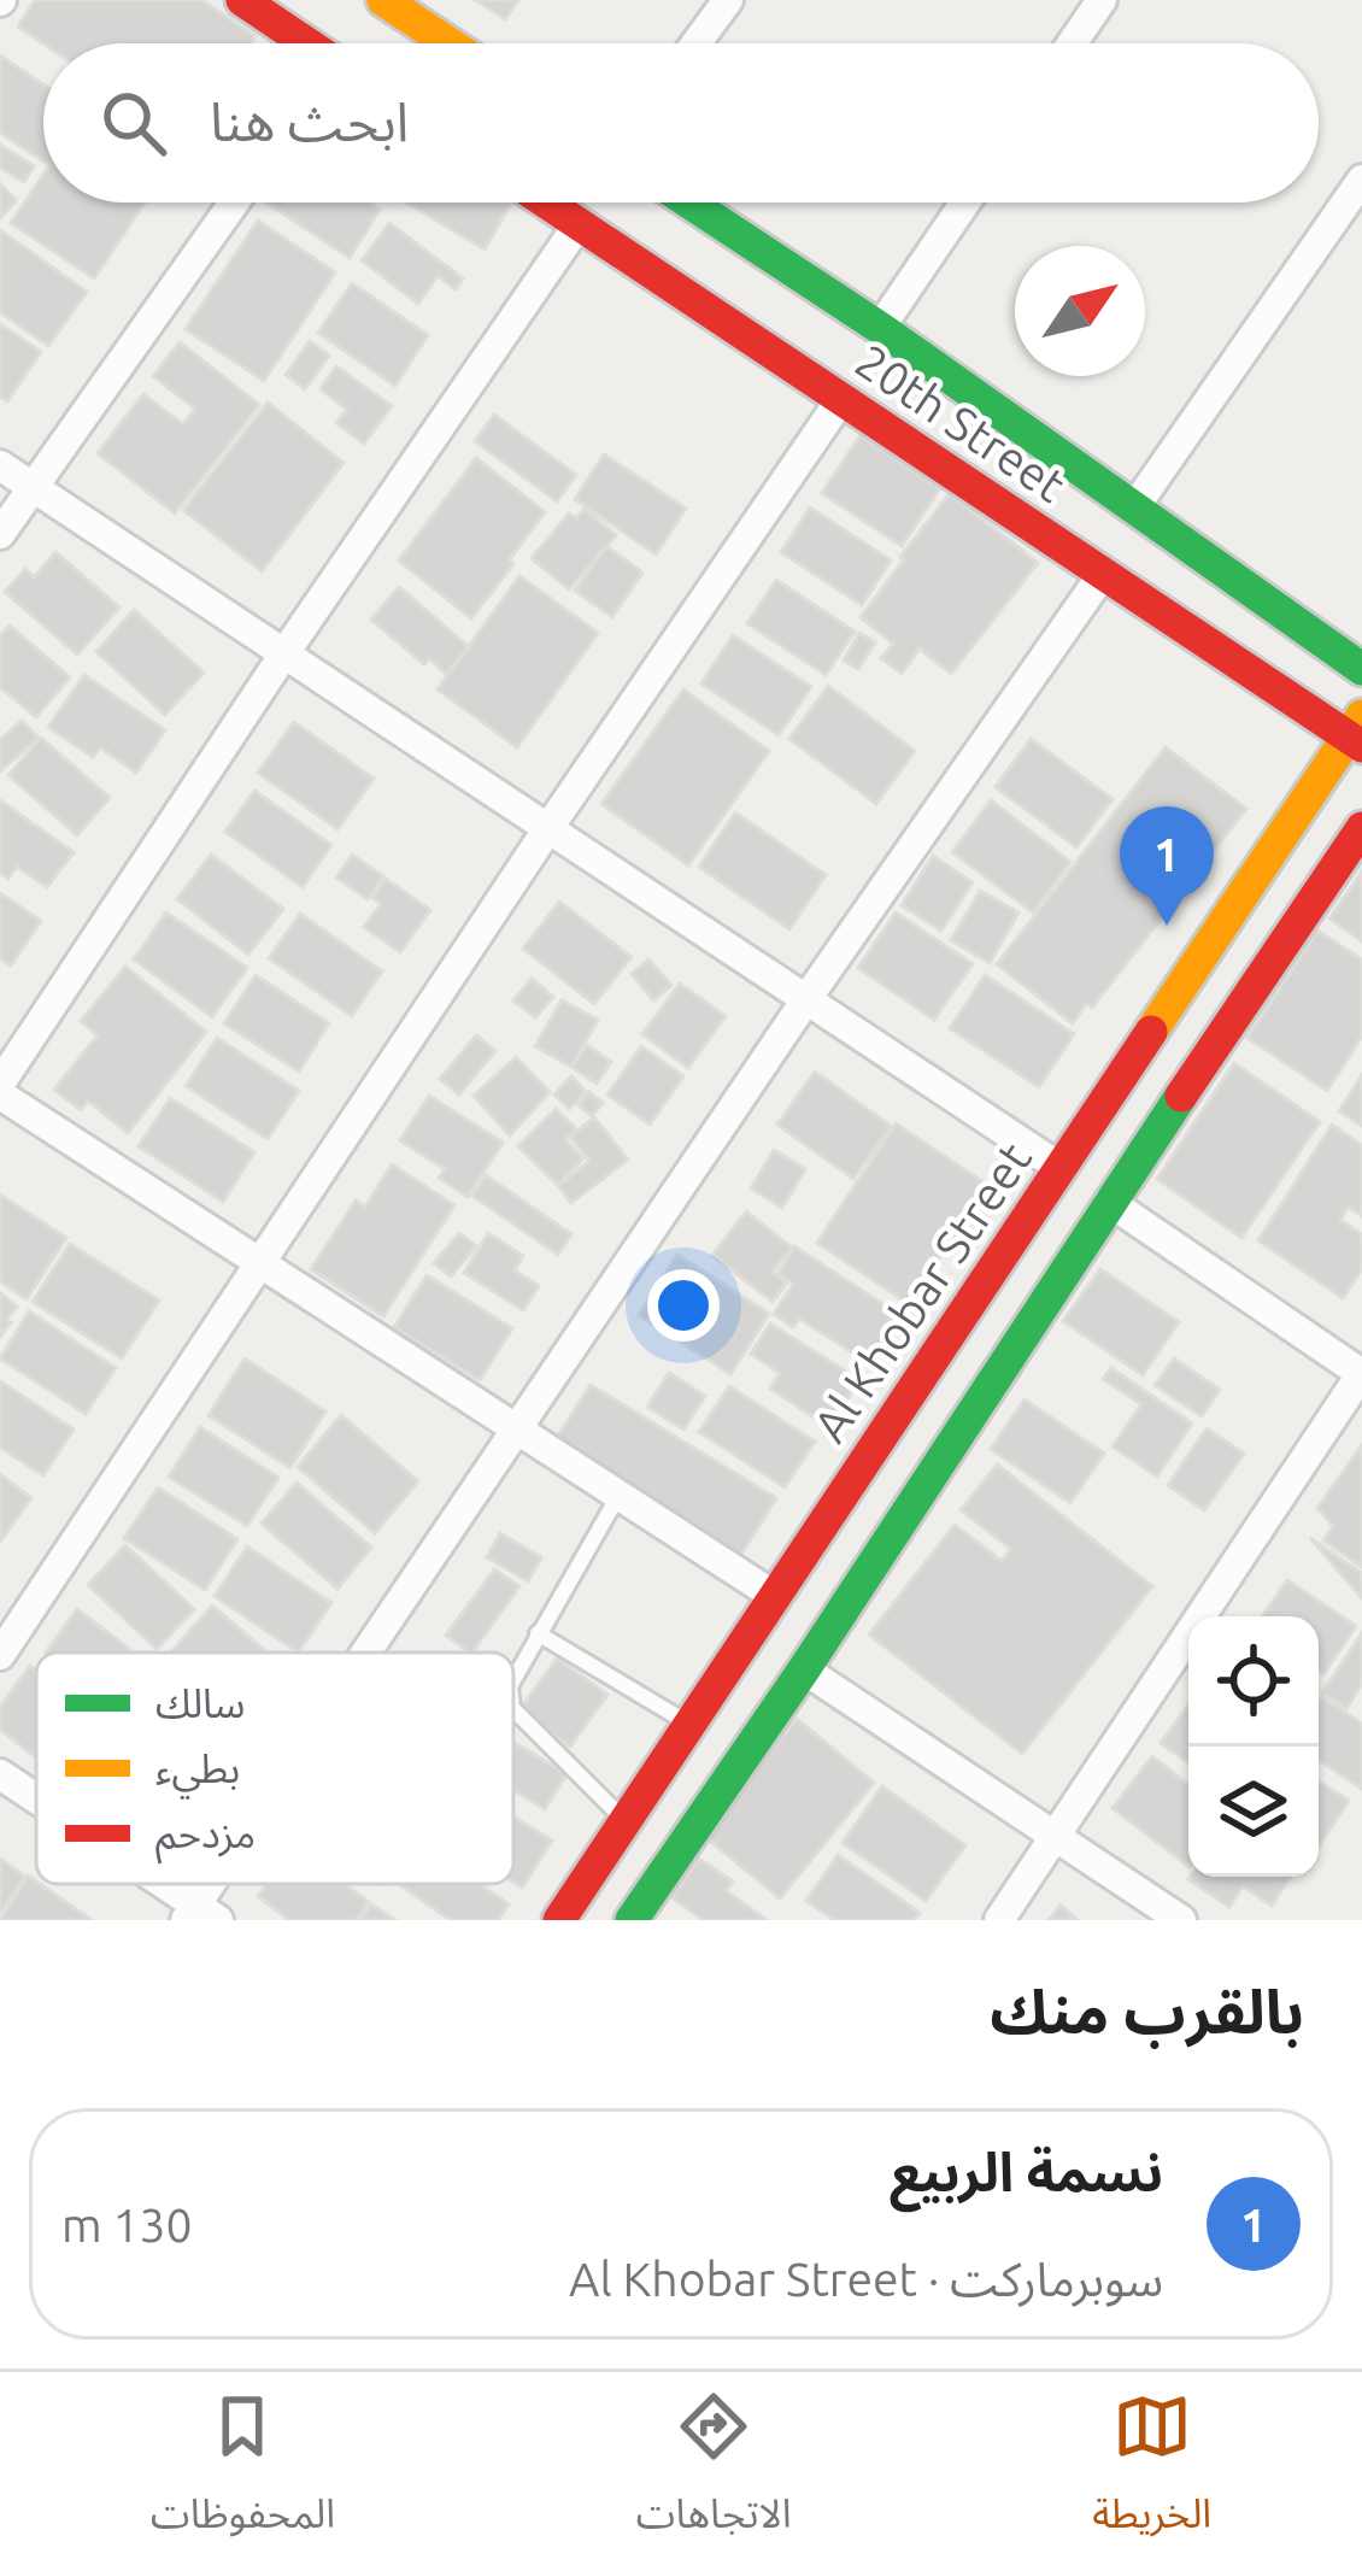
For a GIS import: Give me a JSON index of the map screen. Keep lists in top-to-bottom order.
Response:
{
  "streets": {
    "street": ["20th Street", "Al Khobar Street"]
  },
  "crossings": [
    ["20th Street", "Al Khobar Street"]
  ],
  "legend": ["سالك", "بطيء", "مزدحم"],
  "north": "top right",
  "page": {
    "search": "ابحث هنا",
    "pins": "1",
    "heading": "بالقرب منك",
    "list": [
      {
        "mark": "1",
        "name": "نسمة الربيع",
        "note": "سوبرماركت · Al Khobar Street",
        "value": "130 m"
      }
    ],
    "nav": ["الخريطة", "الاتجاهات", "المحفوظات"]
  }
}
